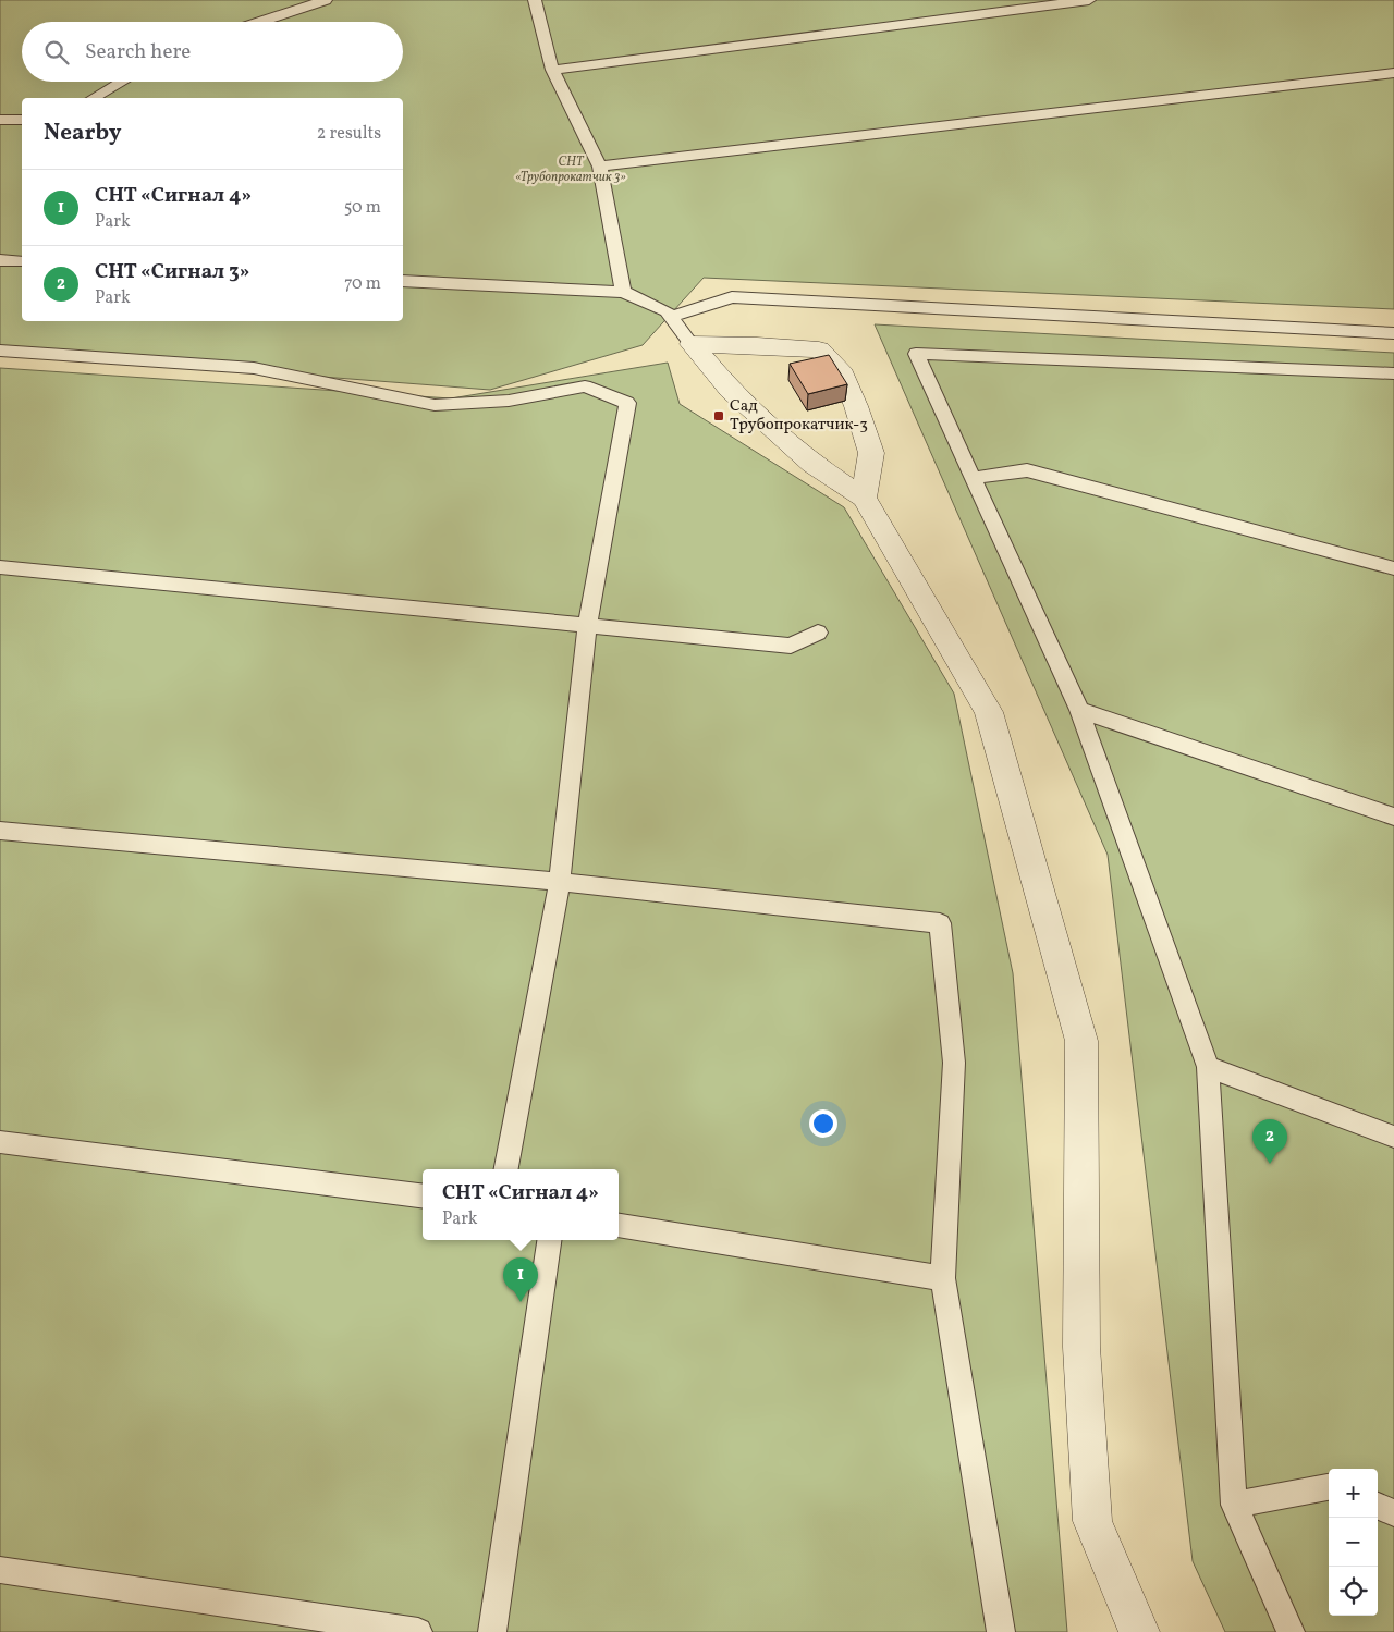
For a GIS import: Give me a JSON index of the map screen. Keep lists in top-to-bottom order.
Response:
{
  "parks": ["СНТ «Трубопрокатчик 3»"],
  "places": {
    "transit": ["Сад Трубопрокатчик-3"]
  },
  "page": {
    "search": "Search here",
    "heading": ["Nearby", "2 results"],
    "list": [
      {
        "mark": "1",
        "name": "СНТ «Сигнал 4»",
        "note": "Park",
        "value": "50 m"
      },
      {
        "mark": "2",
        "name": "СНТ «Сигнал 3»",
        "note": "Park",
        "value": "70 m"
      }
    ],
    "pins": ["2", "1"],
    "popup": ["СНТ «Сигнал 4»", "Park"],
    "map_buttons": ["+", "−"]
  }
}
